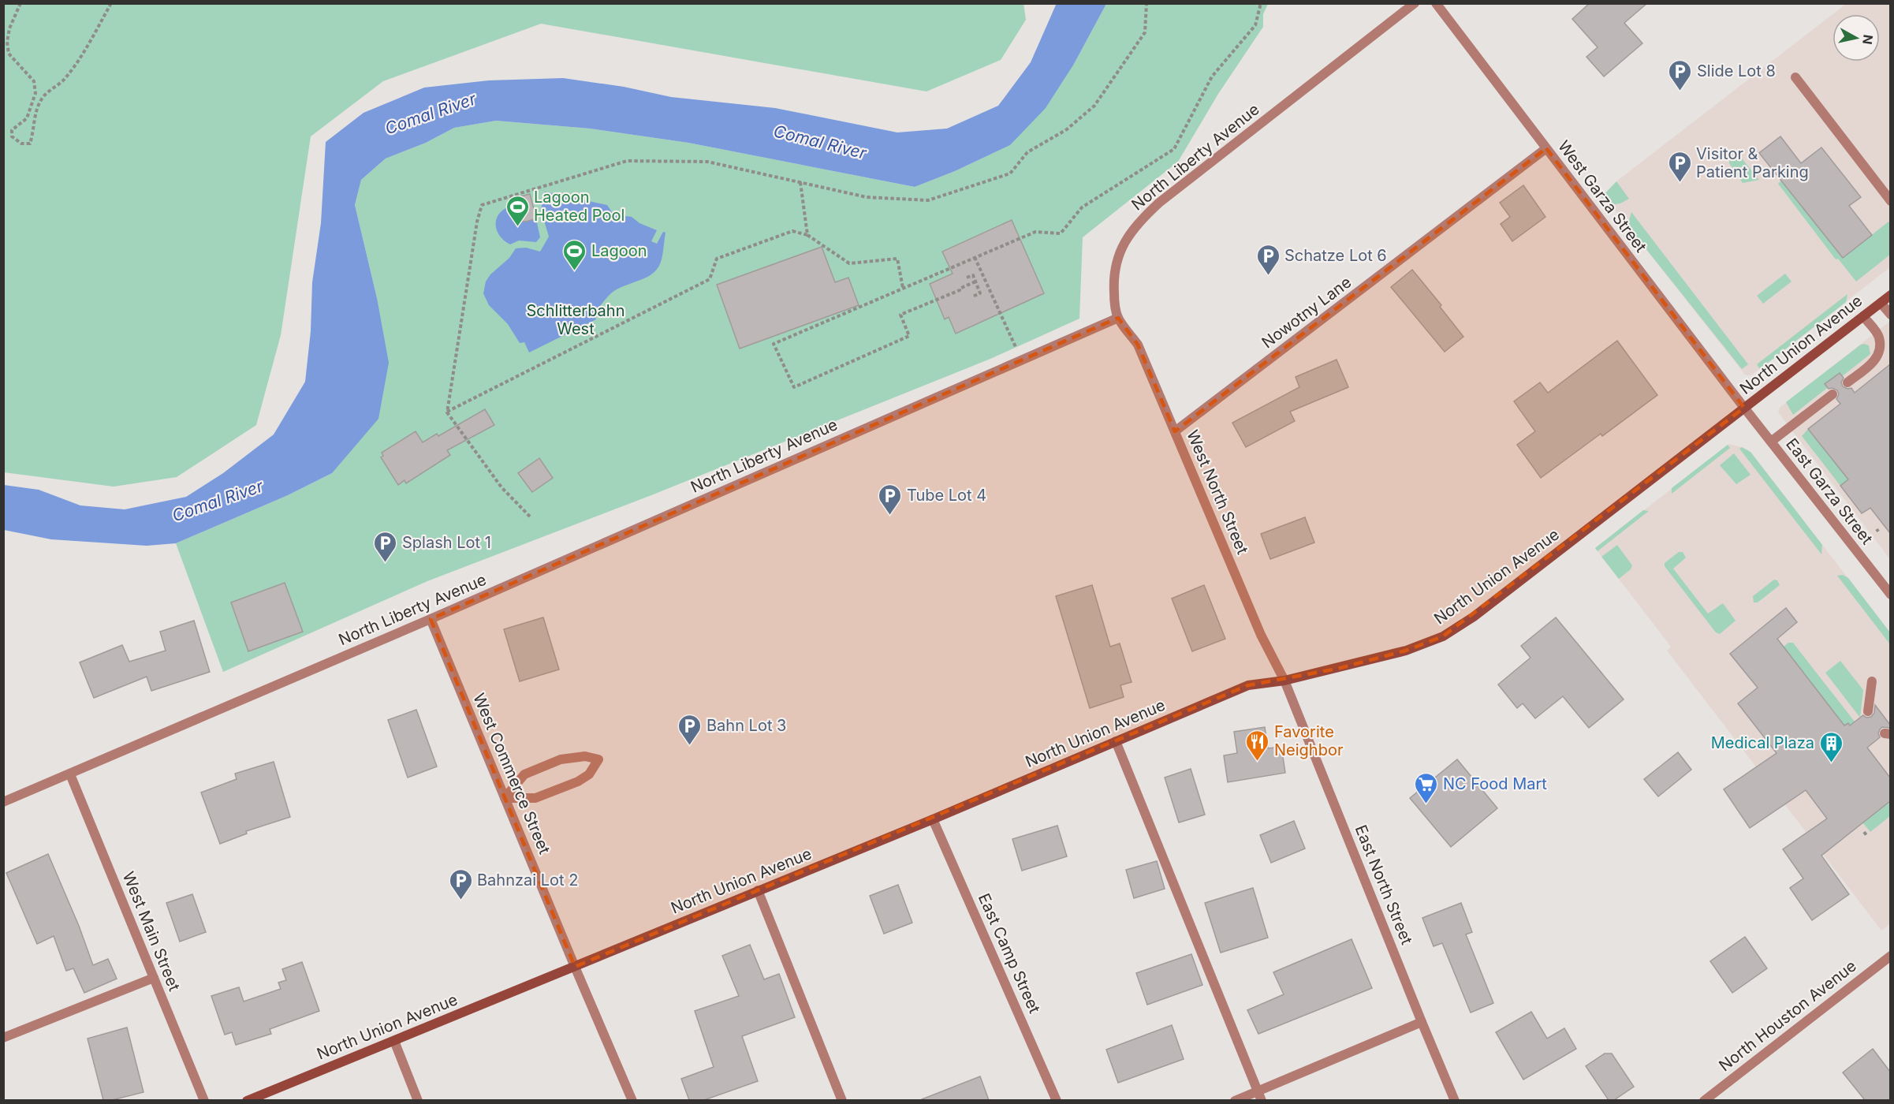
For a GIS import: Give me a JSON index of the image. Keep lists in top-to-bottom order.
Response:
{
  "streets": {
    "street": [
      "North Liberty Avenue",
      "West Garza Street",
      "Nowotny Lane",
      "North Union Avenue",
      "East Garza Street",
      "West North Street",
      "West Commerce Street",
      "East North Street",
      "West Main Street",
      "East Camp Street",
      "North Houston Avenue"
    ]
  },
  "crossings": [
    ["North Liberty Avenue", "West North Street"],
    ["North Liberty Avenue", "West Commerce Street"],
    ["North Liberty Avenue", "West Main Street"],
    ["West Garza Street", "Nowotny Lane"],
    ["West Garza Street", "North Union Avenue"],
    ["West Garza Street", "East Garza Street"],
    ["Nowotny Lane", "West North Street"],
    ["North Union Avenue", "East Garza Street"],
    ["North Union Avenue", "West North Street"],
    ["North Union Avenue", "West Commerce Street"],
    ["North Union Avenue", "East North Street"],
    ["North Union Avenue", "East Camp Street"],
    ["West North Street", "East North Street"]
  ],
  "water": ["Comal River"],
  "parks": ["Schlitterbahn West"],
  "places": {
    "parking": [
      "Slide Lot 8",
      "Visitor & Patient Parking",
      "Schatze Lot 6",
      "Tube Lot 4",
      "Splash Lot 1",
      "Bahn Lot 3",
      "Bahnzai Lot 2"
    ],
    "sports": ["Lagoon Heated Pool", "Lagoon"],
    "restaurant": ["Favorite Neighbor"],
    "building": ["Medical Plaza"],
    "supermarket": ["NC Food Mart"]
  },
  "north": "right"
}
